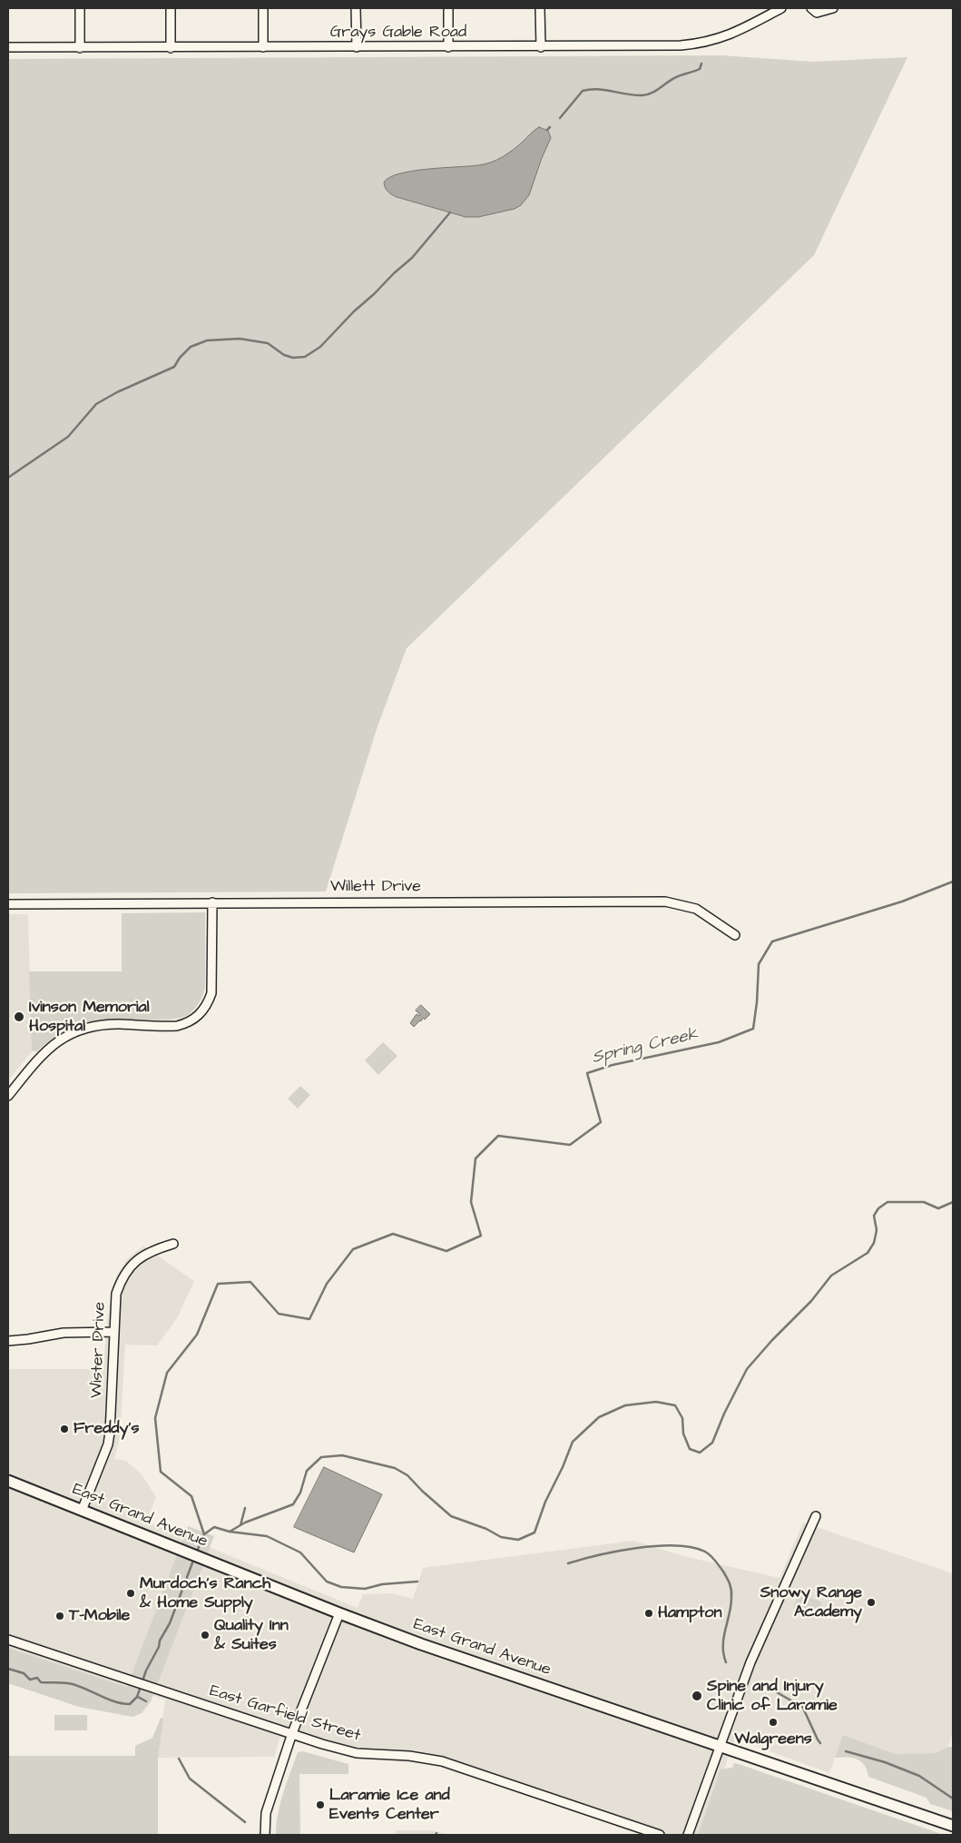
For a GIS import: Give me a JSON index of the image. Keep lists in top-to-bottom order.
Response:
{
  "streets": {
    "main road": ["East Grand Avenue"],
    "street": [
      "Grays Gable Road",
      "Willett Drive",
      "Wister Drive",
      "East Garfield Street"
    ]
  },
  "crossings": [
    ["Wister Drive", "East Grand Avenue"]
  ],
  "water": ["Spring Creek"],
  "places": [
    "Ivinson Memorial Hospital",
    "Freddy's",
    "Murdoch's Ranch & Home Supply",
    "Snowy Range Academy",
    "Hampton",
    "T-Mobile",
    "Quality Inn & Suites",
    "Spine and Injury Clinic of Laramie",
    "Walgreens",
    "Laramie Ice and Events Center"
  ]
}
